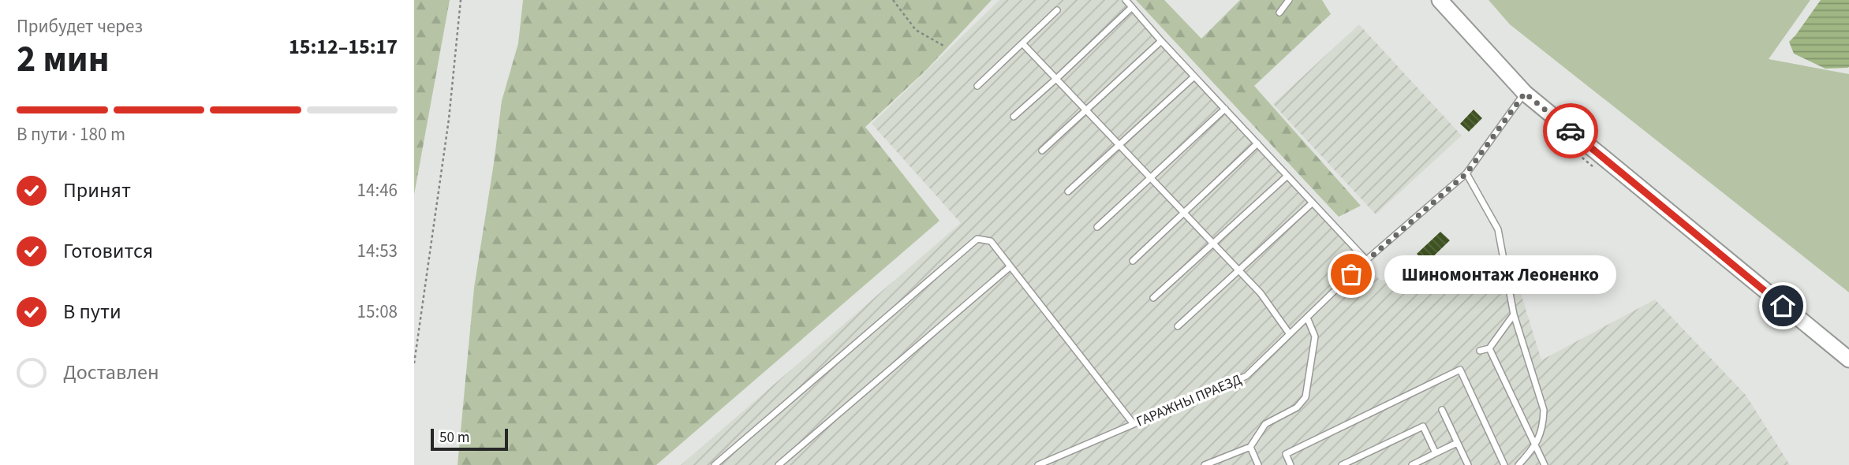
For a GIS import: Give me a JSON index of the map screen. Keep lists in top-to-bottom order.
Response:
{
  "streets": {
    "lane": ["ГАРАЖНЫ ПРАЕЗД"]
  },
  "places": ["Шиномонтаж Леоненко"],
  "scale_bar": "50 m",
  "page": {
    "heading": ["2 мин", "Прибудет через", "15:12–15:17"],
    "bar": "В пути · 180 m",
    "list": [
      ["Принят", "14:46"],
      ["Готовится", "14:53"],
      ["В пути", "15:08"],
      "Доставлен"
    ],
    "bubble": "Шиномонтаж Леоненко",
    "scale": "50 m"
  }
}
